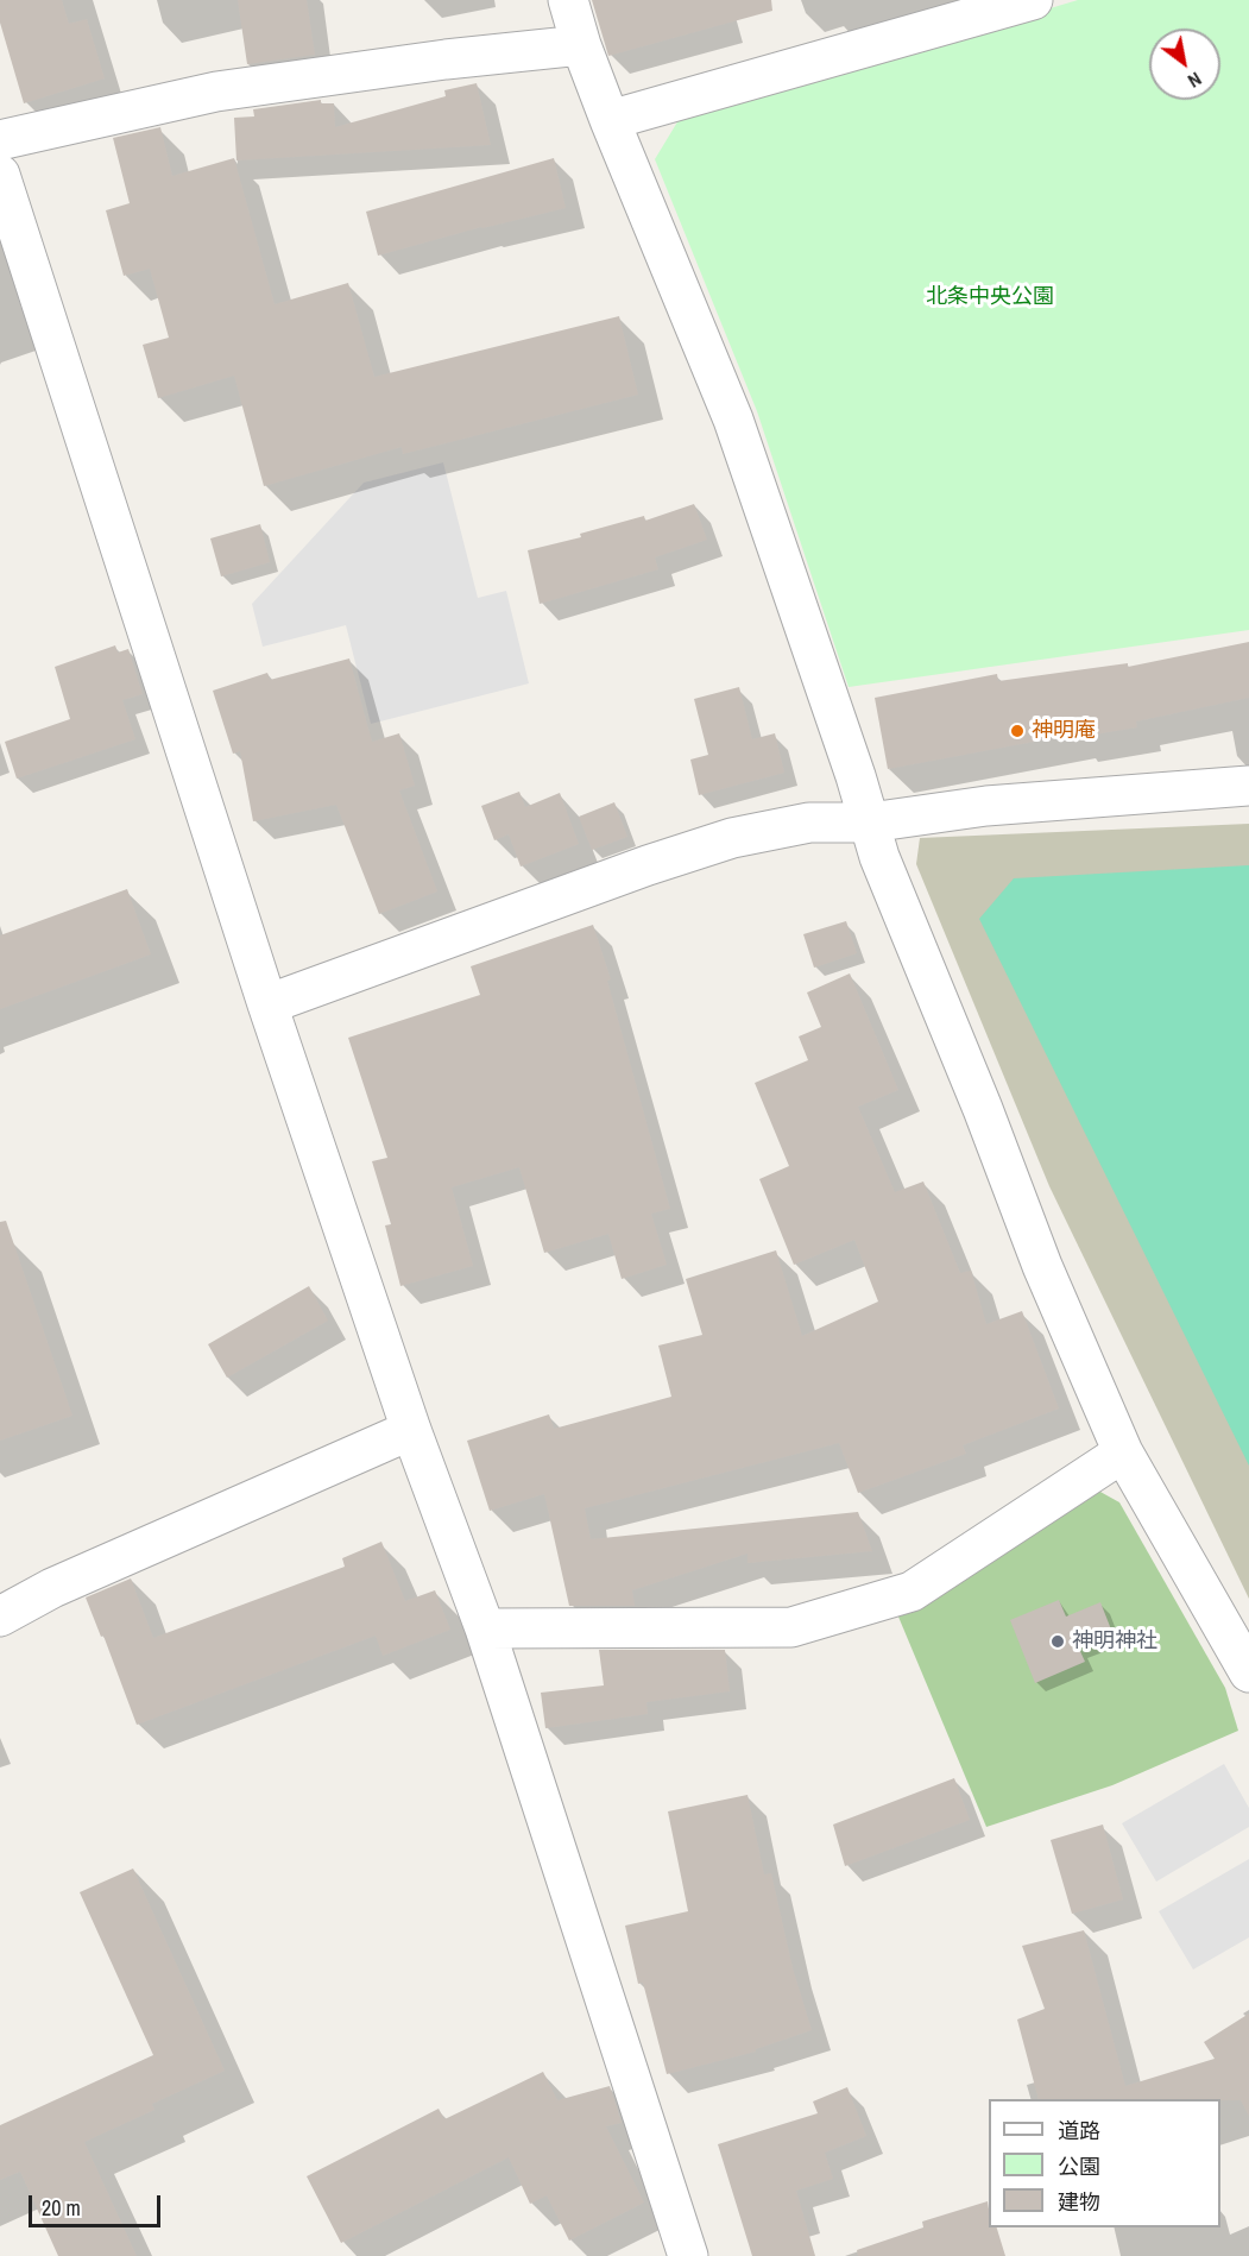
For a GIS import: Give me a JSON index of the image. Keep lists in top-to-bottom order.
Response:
{
  "parks": ["北条中央公園"],
  "places": ["神明庵", "神明神社"],
  "legend": ["道路", "公園", "建物"],
  "scale_bar": "20 m",
  "north": "bottom right"
}
